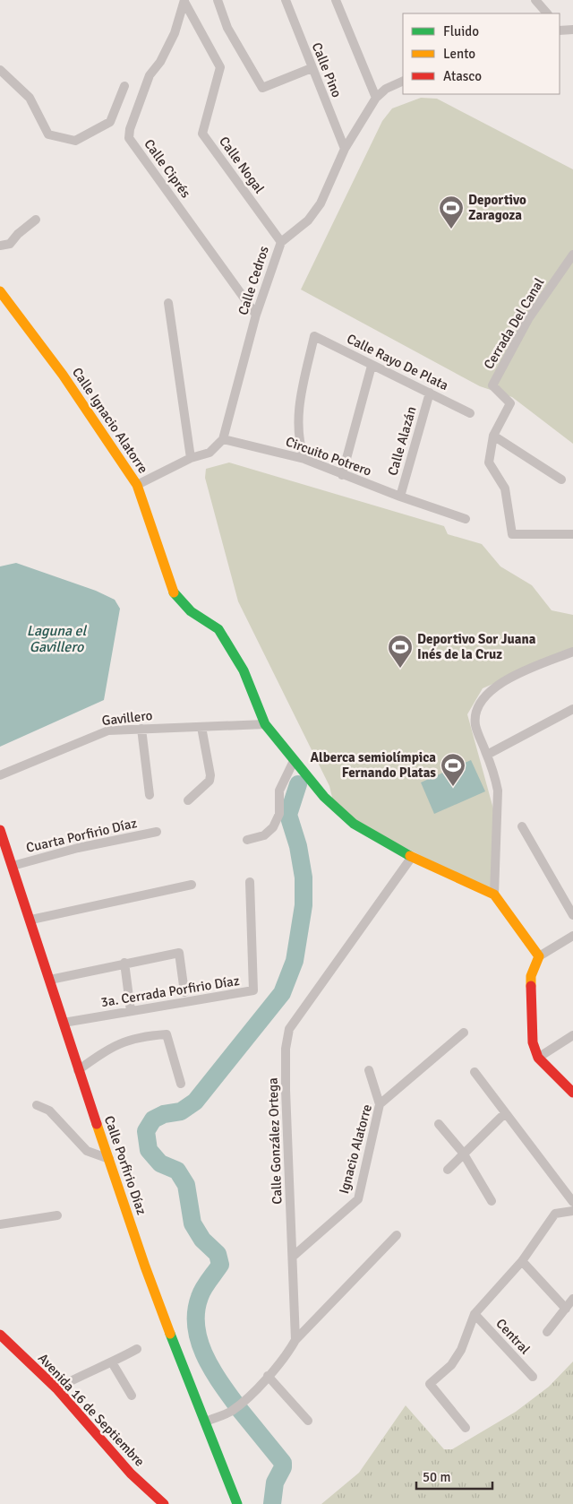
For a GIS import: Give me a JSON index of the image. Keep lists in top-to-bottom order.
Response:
{
  "streets": {
    "street": [
      "Calle Pino",
      "Calle Nogal",
      "Calle Ciprés",
      "Calle Cedros",
      "Cerrada Del Canal",
      "Calle Rayo De Plata",
      "Calle Ignacio Alatorre",
      "Calle Alazán",
      "Circuito Potrero",
      "Gavillero",
      "Cuarta Porfirio Díaz",
      "3a. Cerrada Porfirio Díaz",
      "Calle González Ortega",
      "Ignacio Alatorre",
      "Calle Porfirio Díaz",
      "Central",
      "Avenida 16 de Septiembre"
    ]
  },
  "crossings": [
    ["Calle Pino", "Calle Cedros"],
    ["Calle Nogal", "Calle Ciprés"],
    ["Calle Nogal", "Calle Cedros"],
    ["Calle Ciprés", "Calle Cedros"],
    ["Calle Cedros", "Circuito Potrero"],
    ["Calle Rayo De Plata", "Calle Alazán"],
    ["Calle Rayo De Plata", "Circuito Potrero"],
    ["Calle Ignacio Alatorre", "Gavillero"],
    ["Calle Ignacio Alatorre", "Calle González Ortega"],
    ["Calle Alazán", "Circuito Potrero"],
    ["Cuarta Porfirio Díaz", "Calle Porfirio Díaz"],
    ["3a. Cerrada Porfirio Díaz", "Calle Porfirio Díaz"],
    ["Calle González Ortega", "Ignacio Alatorre"]
  ],
  "water": ["Laguna el Gavillero"],
  "places": {
    "sports": ["Deportivo Zaragoza", "Deportivo Sor Juana Inés de la Cruz", "Alberca semiolímpica Fernando Platas"]
  },
  "legend": ["Fluido", "Lento", "Atasco"],
  "scale_bar": "50 m"
}
